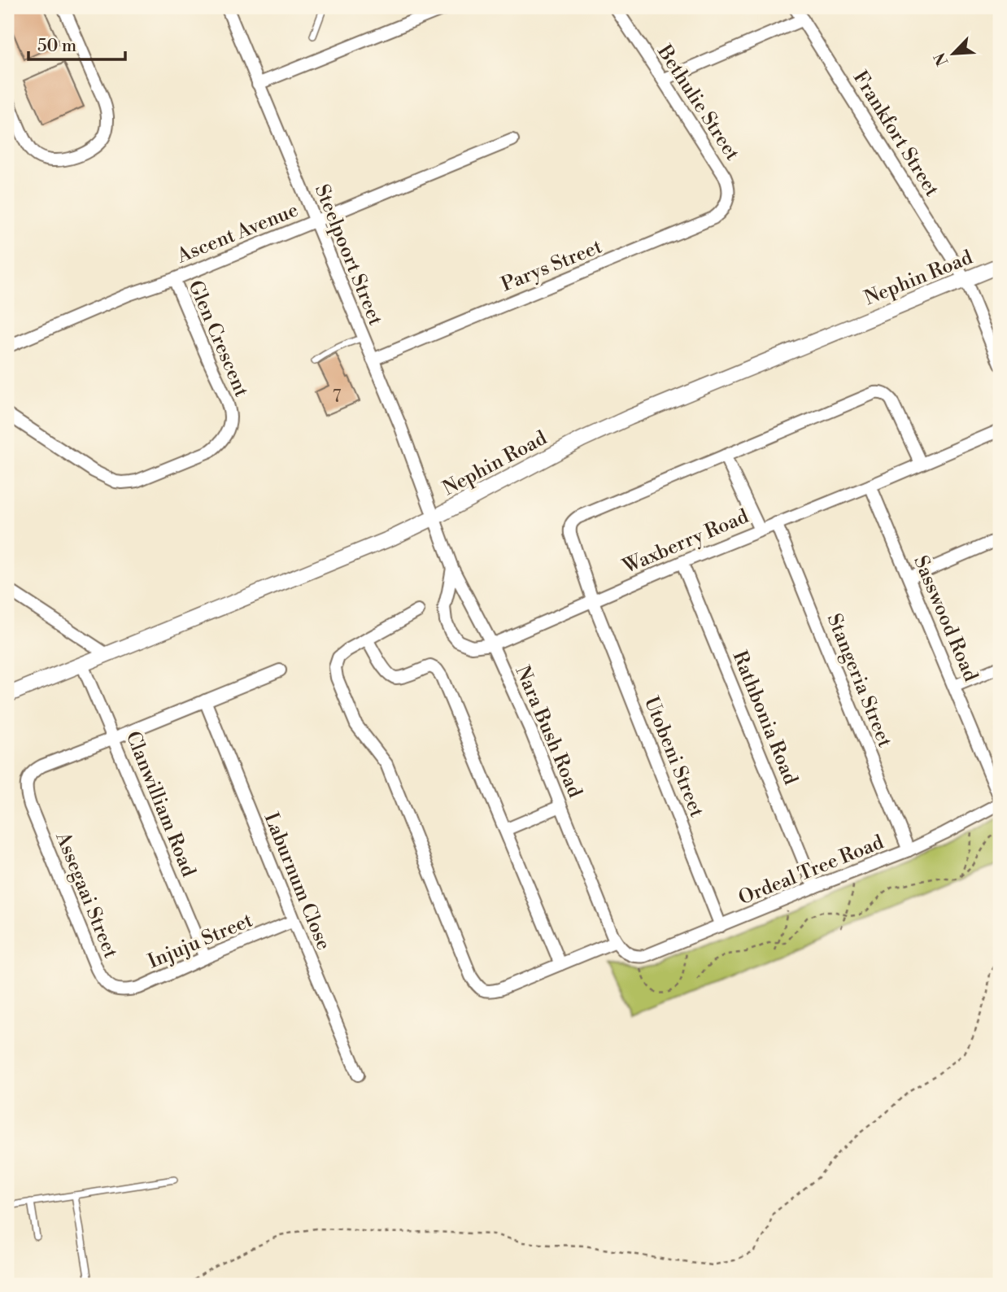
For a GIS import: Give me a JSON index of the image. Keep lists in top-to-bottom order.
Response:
{
  "streets": {
    "street": [
      "Bethulie Street",
      "Frankfort Street",
      "Ascent Avenue",
      "Steelpoort Street",
      "Parys Street",
      "Nephin Road",
      "Glen Crescent",
      "Waxberry Road",
      "Sasswood Road",
      "Stangeria Street",
      "Rathbonia Road",
      "Nara Bush Road",
      "Utobeni Street",
      "Clanwilliam Road",
      "Ordeal Tree Road",
      "Laburnum Close",
      "Assegaai Street",
      "Injuju Street"
    ]
  },
  "crossings": [
    ["Bethulie Street", "Parys Street"],
    ["Frankfort Street", "Nephin Road"],
    ["Ascent Avenue", "Steelpoort Street"],
    ["Ascent Avenue", "Glen Crescent"],
    ["Steelpoort Street", "Parys Street"],
    ["Steelpoort Street", "Nephin Road"],
    ["Steelpoort Street", "Nara Bush Road"],
    ["Nephin Road", "Nara Bush Road"],
    ["Nephin Road", "Clanwilliam Road"],
    ["Waxberry Road", "Sasswood Road"],
    ["Waxberry Road", "Stangeria Street"],
    ["Waxberry Road", "Rathbonia Road"],
    ["Waxberry Road", "Nara Bush Road"],
    ["Waxberry Road", "Utobeni Street"],
    ["Stangeria Street", "Ordeal Tree Road"],
    ["Rathbonia Road", "Ordeal Tree Road"],
    ["Nara Bush Road", "Ordeal Tree Road"],
    ["Utobeni Street", "Ordeal Tree Road"],
    ["Clanwilliam Road", "Assegaai Street"],
    ["Clanwilliam Road", "Injuju Street"],
    ["Laburnum Close", "Assegaai Street"],
    ["Laburnum Close", "Injuju Street"],
    ["Assegaai Street", "Injuju Street"]
  ],
  "house_numbers": ["7"],
  "scale_bar": "50 m",
  "north": "bottom left"
}
